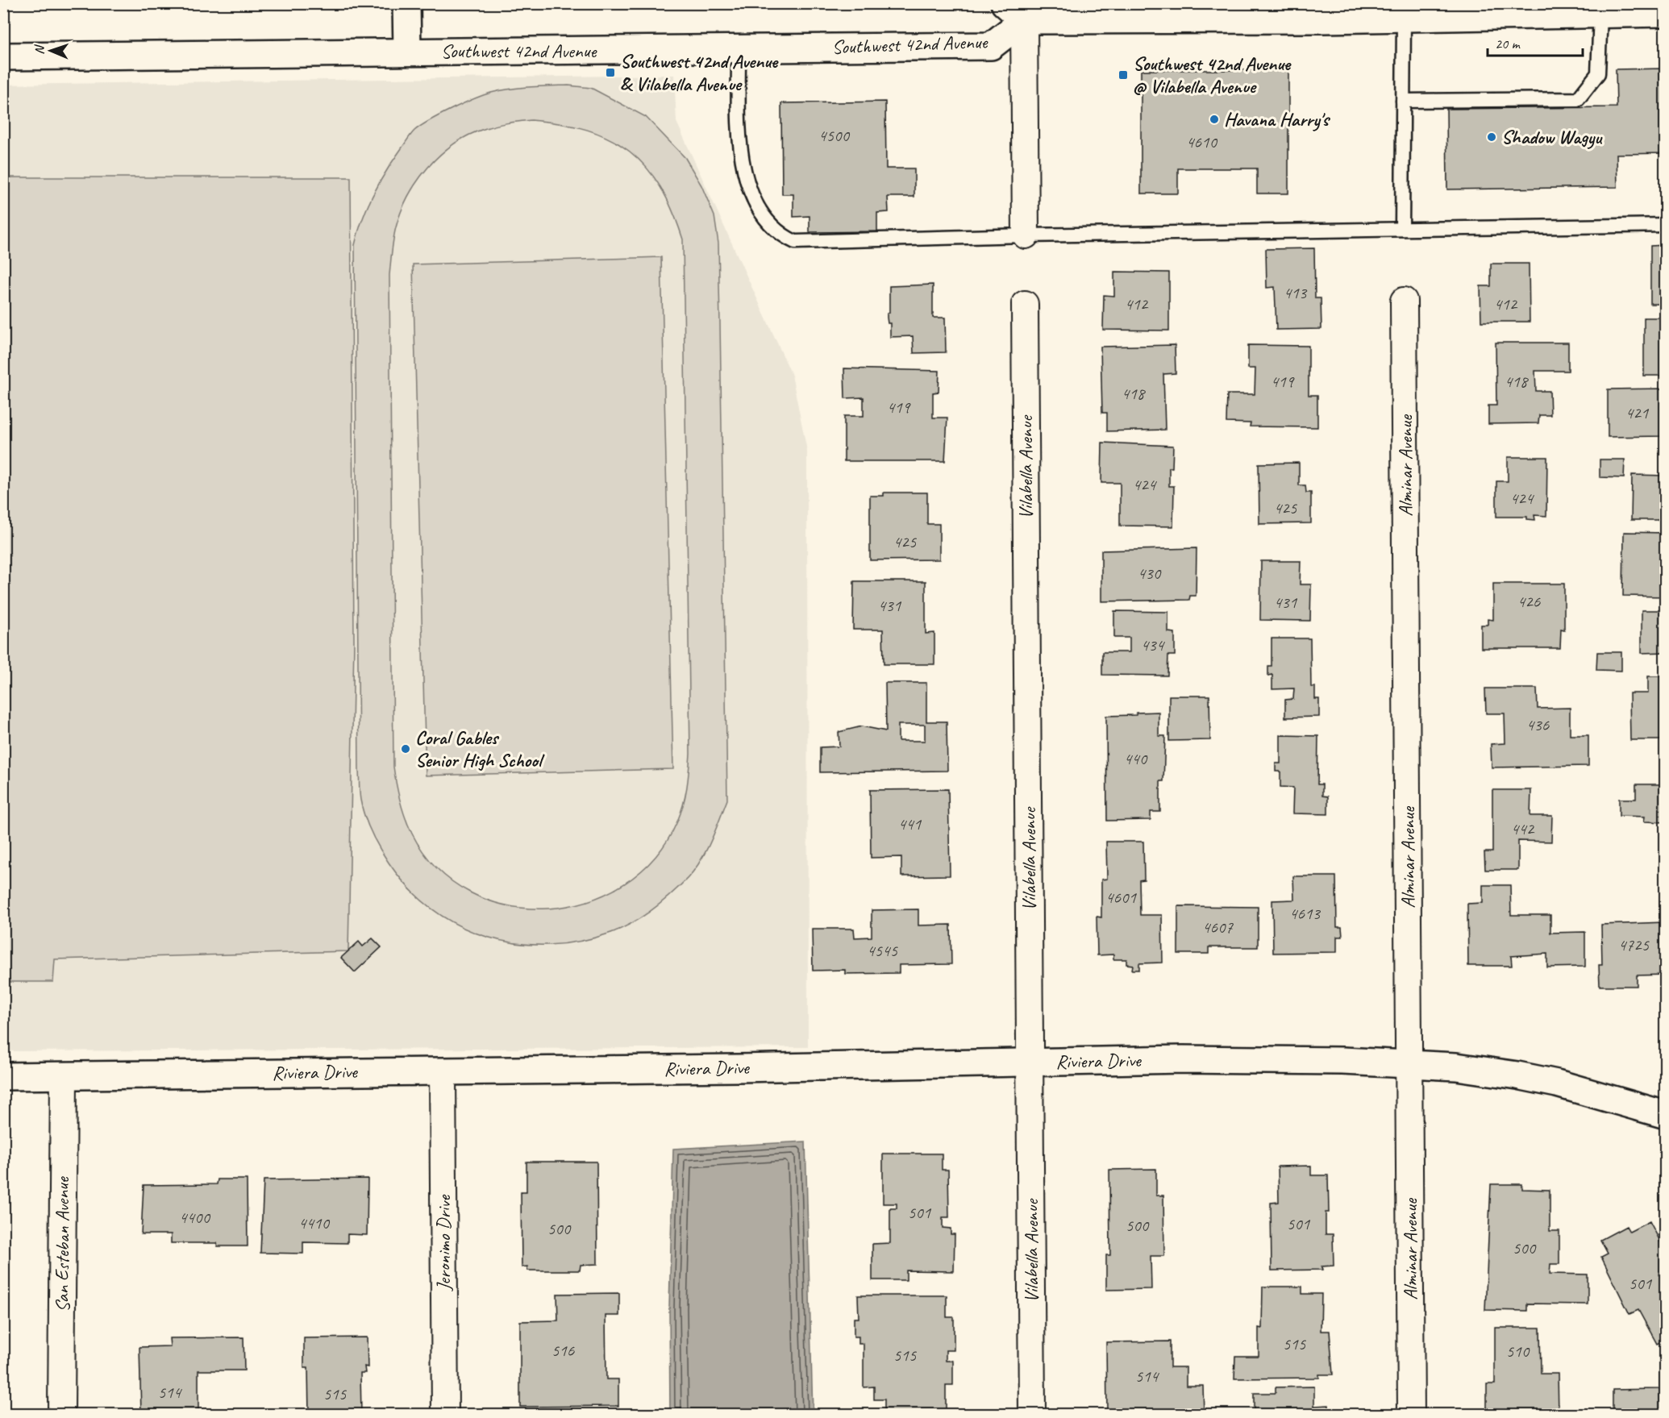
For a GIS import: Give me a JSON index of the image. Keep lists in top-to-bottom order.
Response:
{
  "streets": {
    "main road": ["Southwest 42nd Avenue", "Riviera Drive"],
    "street": [
      "Alminar Avenue",
      "Vilabella Avenue",
      "Jeronimo Drive",
      "San Esteban Avenue"
    ]
  },
  "crossings": [
    ["Alminar Avenue", "Riviera Drive"],
    ["Vilabella Avenue", "Riviera Drive"],
    ["Riviera Drive", "Jeronimo Drive"],
    ["Riviera Drive", "San Esteban Avenue"]
  ],
  "places": {
    "transit": ["Southwest 42nd Avenue & Vilabella Avenue", "Southwest 42nd Avenue @ Vilabella Avenue"],
    "other": ["Havana Harry's", "Shadow Wagyu", "Coral Gables Senior High School"]
  },
  "house_numbers": [
    "4500",
    "4610",
    "413",
    "412",
    "412",
    "419",
    "418",
    "418",
    "419",
    "421",
    "424",
    "424",
    "425",
    "425",
    "430",
    "426",
    "431",
    "431",
    "434",
    "436",
    "440",
    "441",
    "442",
    "4601",
    "4613",
    "4607",
    "4725",
    "4545",
    "501",
    "4400",
    "4410",
    "501",
    "500",
    "500",
    "500",
    "501",
    "515",
    "516",
    "510",
    "515",
    "514",
    "514",
    "515"
  ],
  "scale_bar": "20 m",
  "north": "left"
}
